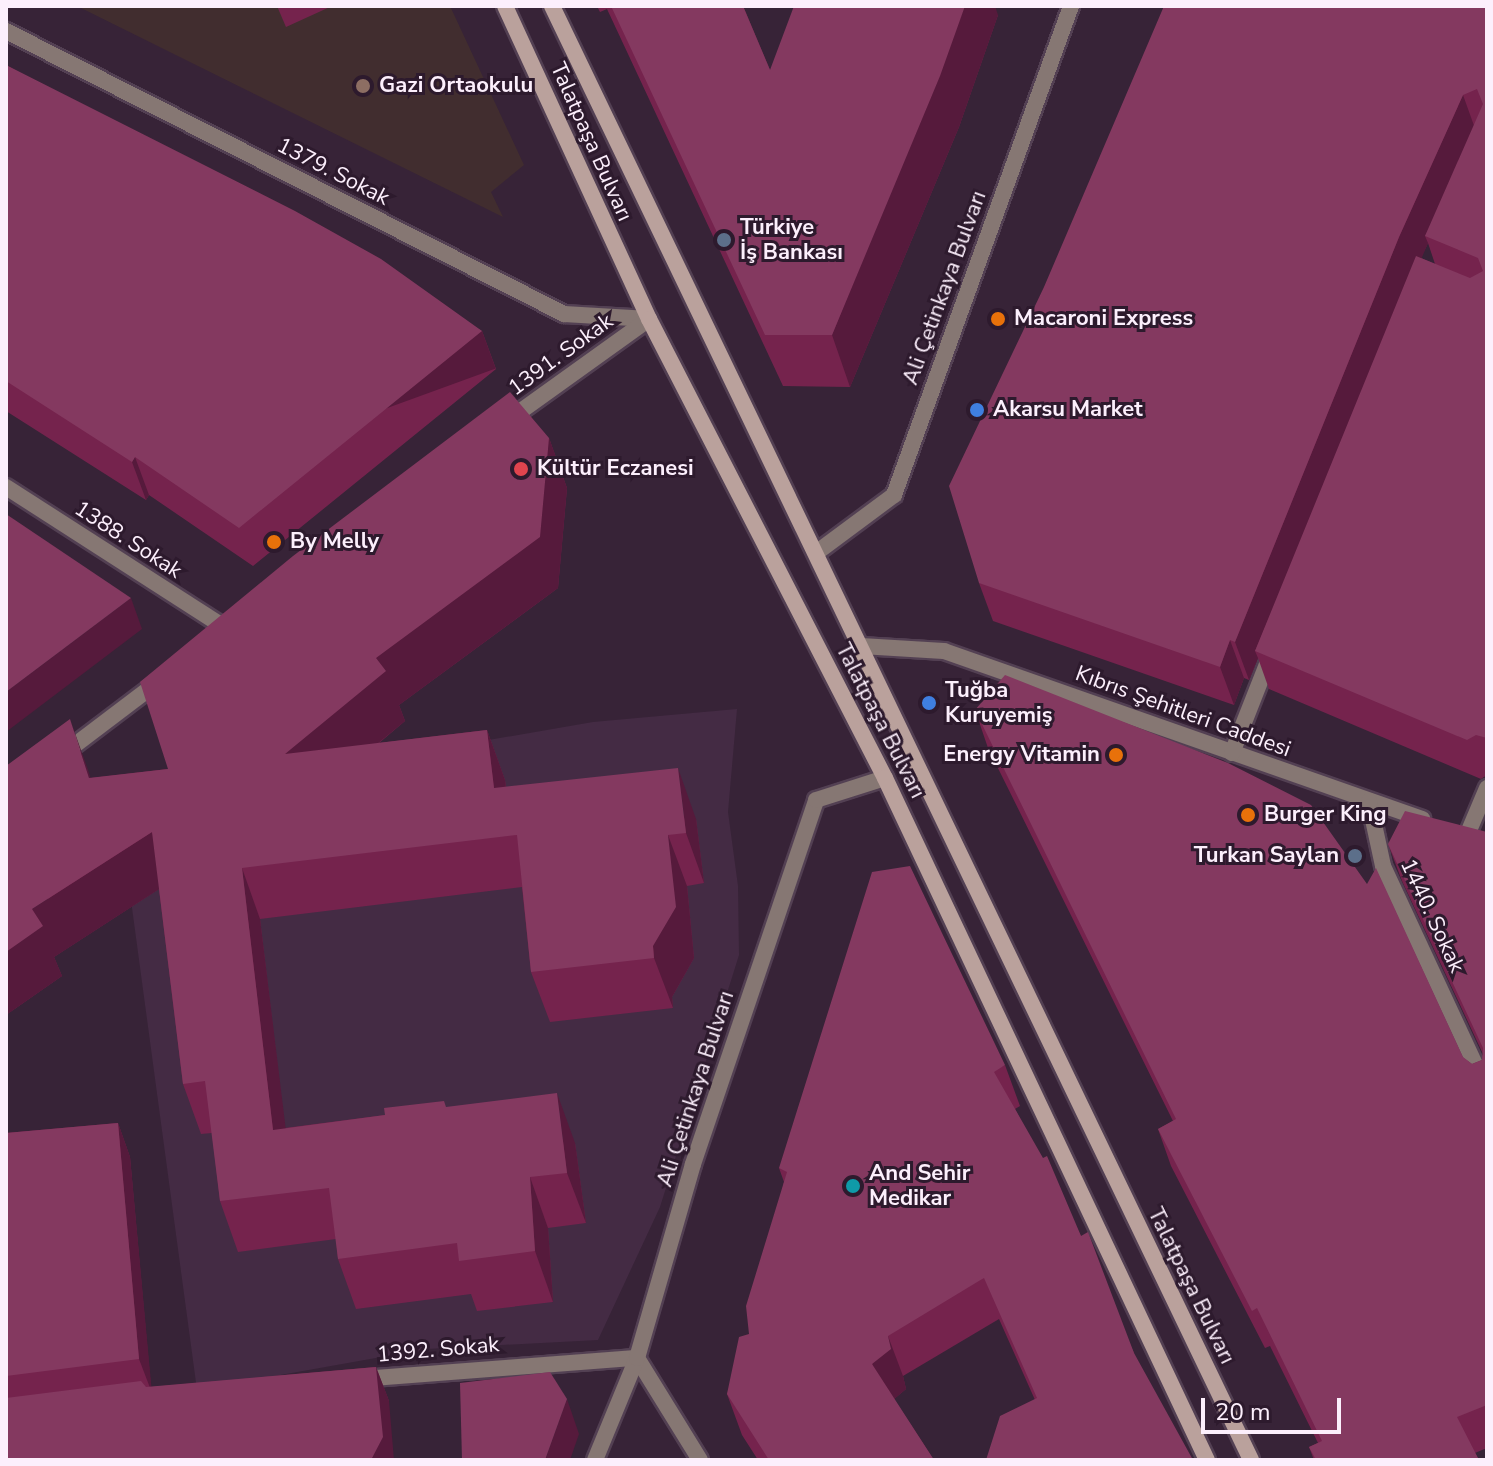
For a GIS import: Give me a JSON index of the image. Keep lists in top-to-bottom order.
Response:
{
  "streets": {
    "main road": ["Talatpaşa Bulvarı"],
    "street": [
      "1379. Sokak",
      "Ali Çetinkaya Bulvarı",
      "1391. Sokak",
      "1388. Sokak",
      "Kıbrıs Şehitleri Caddesi",
      "1440. Sokak",
      "1392. Sokak"
    ]
  },
  "crossings": [
    ["Talatpaşa Bulvarı", "1379. Sokak"],
    ["Talatpaşa Bulvarı", "Ali Çetinkaya Bulvarı"],
    ["Talatpaşa Bulvarı", "1391. Sokak"],
    ["Talatpaşa Bulvarı", "Kıbrıs Şehitleri Caddesi"],
    ["1379. Sokak", "1391. Sokak"],
    ["Ali Çetinkaya Bulvarı", "1392. Sokak"],
    ["Kıbrıs Şehitleri Caddesi", "1440. Sokak"]
  ],
  "places": [
    "Gazi Ortaokulu",
    "Türkiye İş Bankası",
    "Macaroni Express",
    "Akarsu Market",
    "Kültür Eczanesi",
    "By Melly",
    "Tuğba Kuruyemiş",
    "Energy Vitamin",
    "Burger King",
    "Turkan Saylan",
    "And Sehir Medikar"
  ],
  "scale_bar": "20 m"
}
